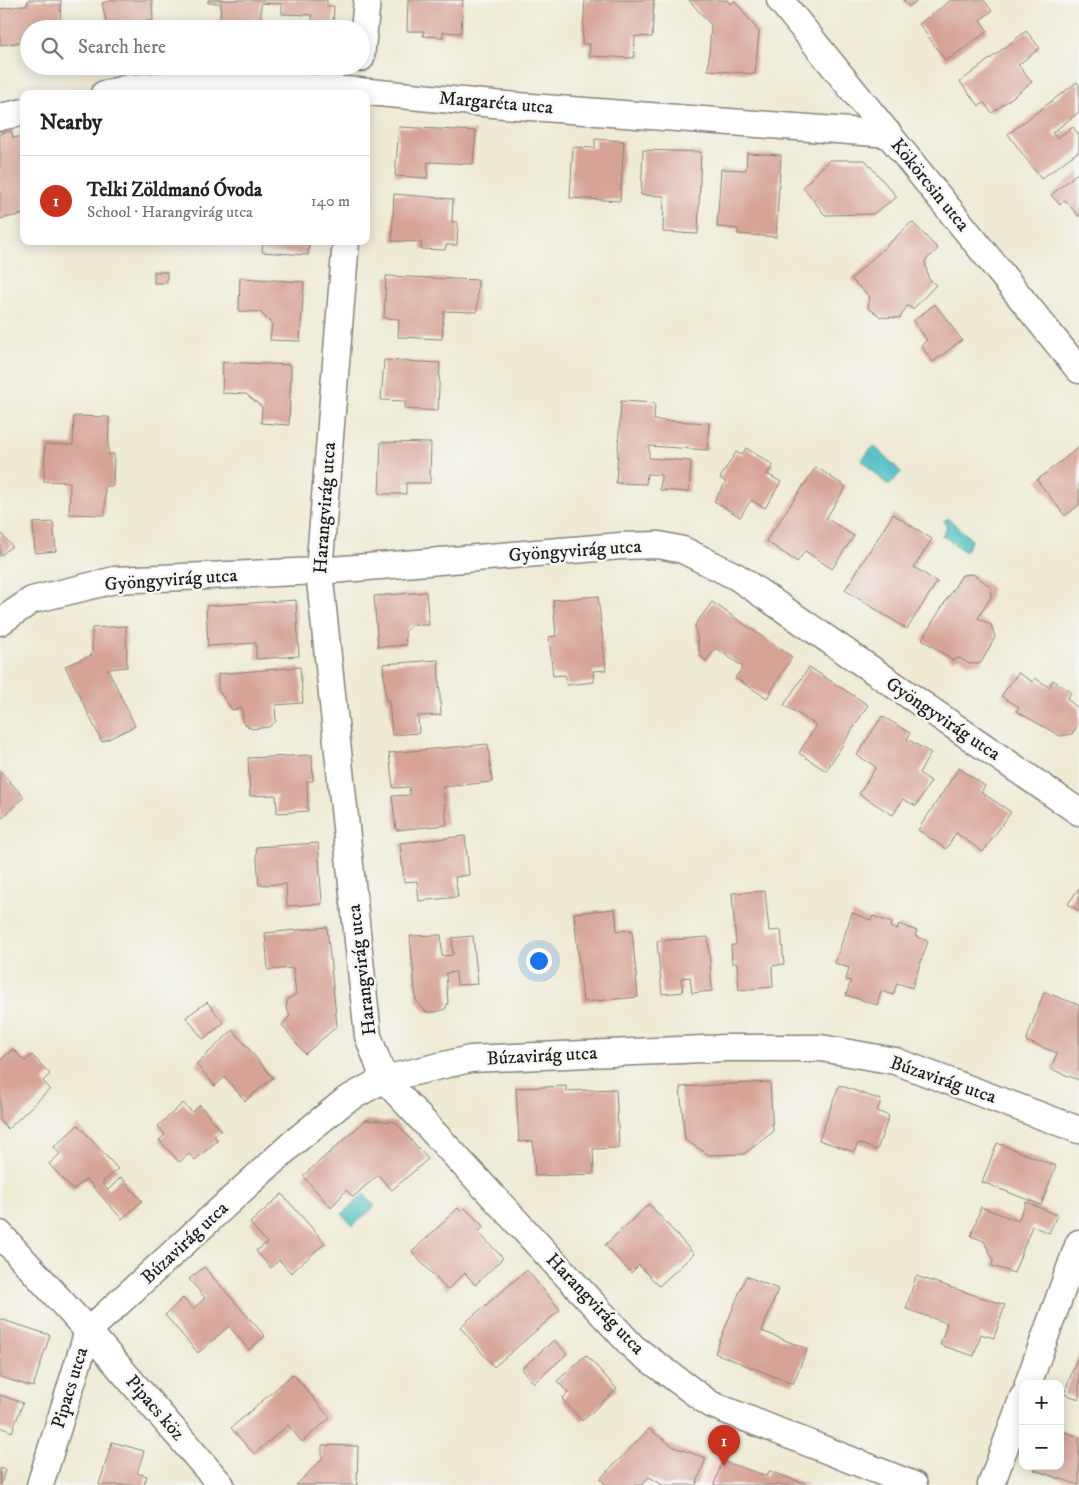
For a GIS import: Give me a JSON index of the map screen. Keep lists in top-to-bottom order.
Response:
{
  "streets": {
    "street": [
      "Margaréta utca",
      "Kökörcsin utca",
      "Harangvirág utca",
      "Gyöngyvirág utca",
      "Búzavirág utca",
      "Pipacs utca",
      "Pipacs köz"
    ]
  },
  "crossings": [
    ["Margaréta utca", "Kökörcsin utca"],
    ["Harangvirág utca", "Gyöngyvirág utca"],
    ["Harangvirág utca", "Búzavirág utca"],
    ["Búzavirág utca", "Pipacs utca"],
    ["Búzavirág utca", "Pipacs köz"],
    ["Pipacs utca", "Pipacs köz"]
  ],
  "page": {
    "search": "Search here",
    "heading": "Nearby",
    "list": [
      {
        "mark": "1",
        "name": "Telki Zöldmanó Óvoda",
        "note": "School · Harangvirág utca",
        "value": "140 m"
      }
    ],
    "map_buttons": ["+", "−"],
    "pins": "1"
  }
}
